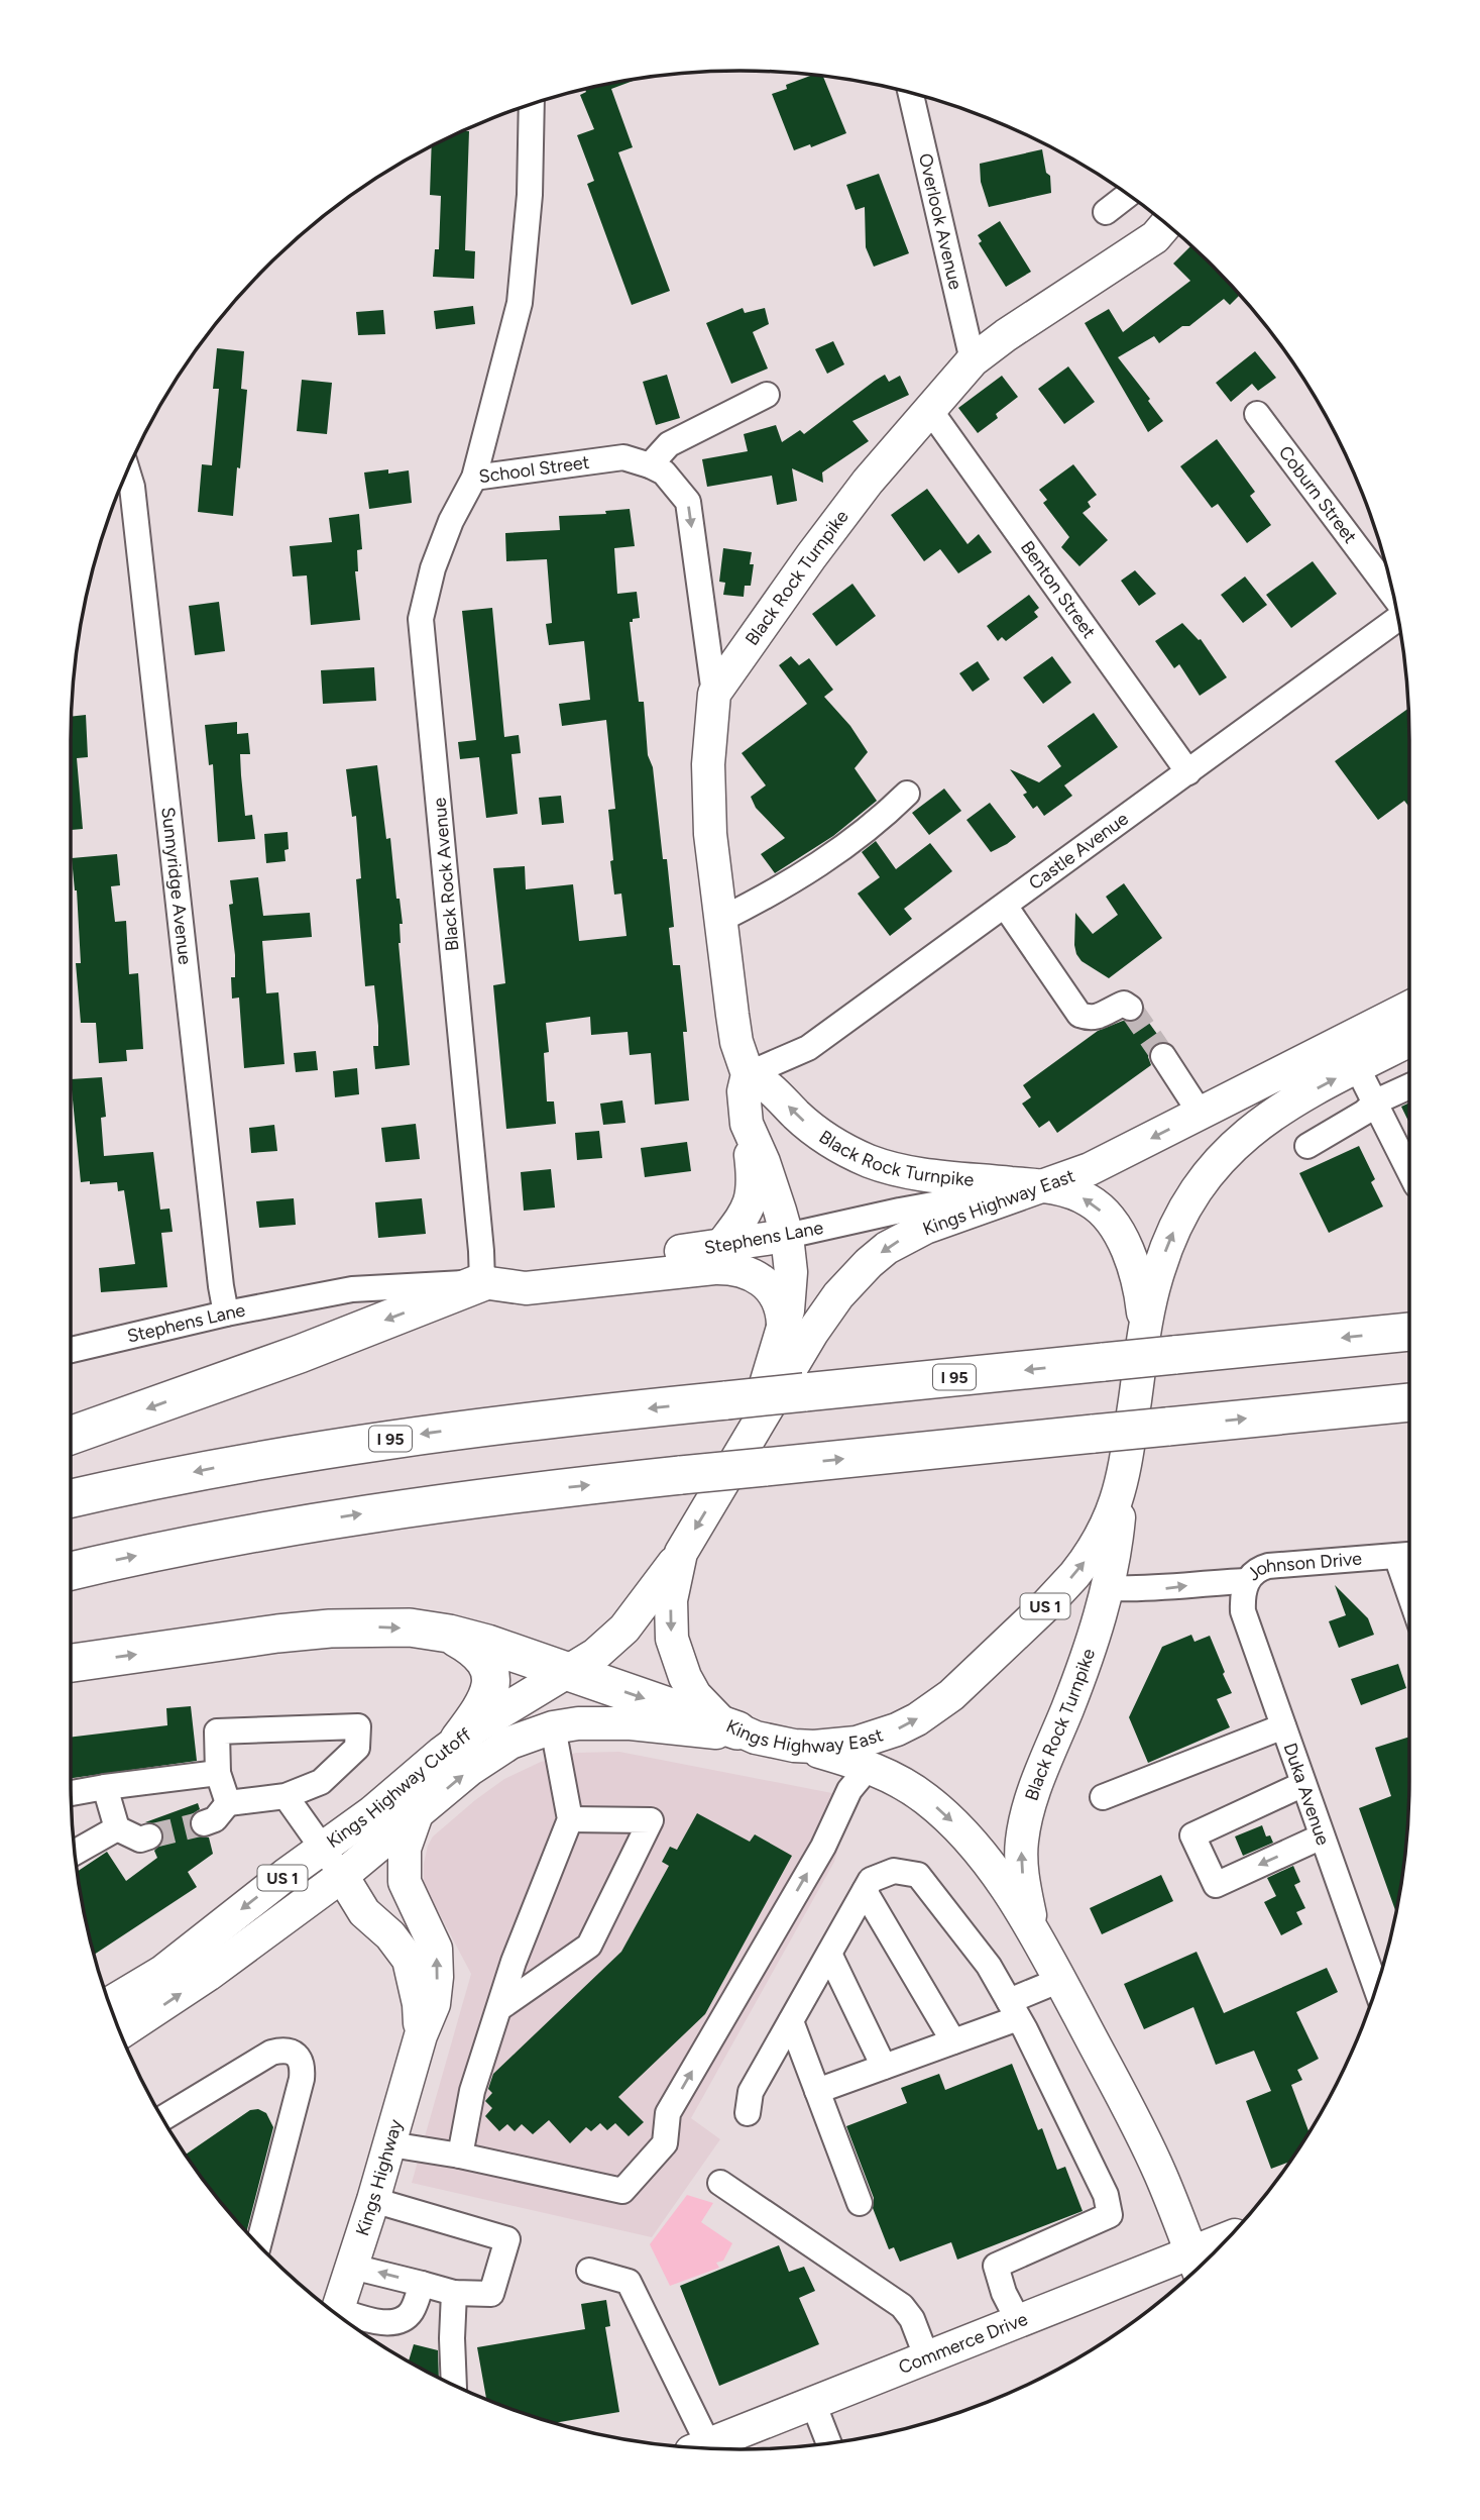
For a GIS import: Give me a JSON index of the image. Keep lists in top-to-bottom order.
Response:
{
  "streets": {
    "highway": ["I 95"],
    "main road": [
      "Black Rock Turnpike",
      "Kings Highway East",
      "Stephens Lane",
      "US 1",
      "Kings Highway Cutoff",
      "Kings Highway",
      "Commerce Drive"
    ],
    "street": [
      "Overlook Avenue",
      "School Street",
      "Coburn Street",
      "Benton Street",
      "Castle Avenue",
      "Black Rock Avenue",
      "Sunnyridge Avenue",
      "Johnson Drive",
      "Duka Avenue"
    ]
  },
  "crossings": [
    ["Overlook Avenue", "Black Rock Turnpike"],
    ["School Street", "Black Rock Turnpike"],
    ["School Street", "Black Rock Avenue"],
    ["Black Rock Turnpike", "Benton Street"],
    ["Black Rock Turnpike", "Castle Avenue"],
    ["Black Rock Turnpike", "Kings Highway East"],
    ["Black Rock Turnpike", "Stephens Lane"],
    ["Black Rock Turnpike", "Johnson Drive"],
    ["Black Rock Turnpike", "Commerce Drive"],
    ["Benton Street", "Castle Avenue"],
    ["Black Rock Avenue", "Stephens Lane"],
    ["Sunnyridge Avenue", "Stephens Lane"],
    ["Kings Highway East", "Stephens Lane"],
    ["Kings Highway East", "Kings Highway Cutoff"],
    ["Johnson Drive", "Duka Avenue"],
    ["Kings Highway Cutoff", "Kings Highway"]
  ]
}
